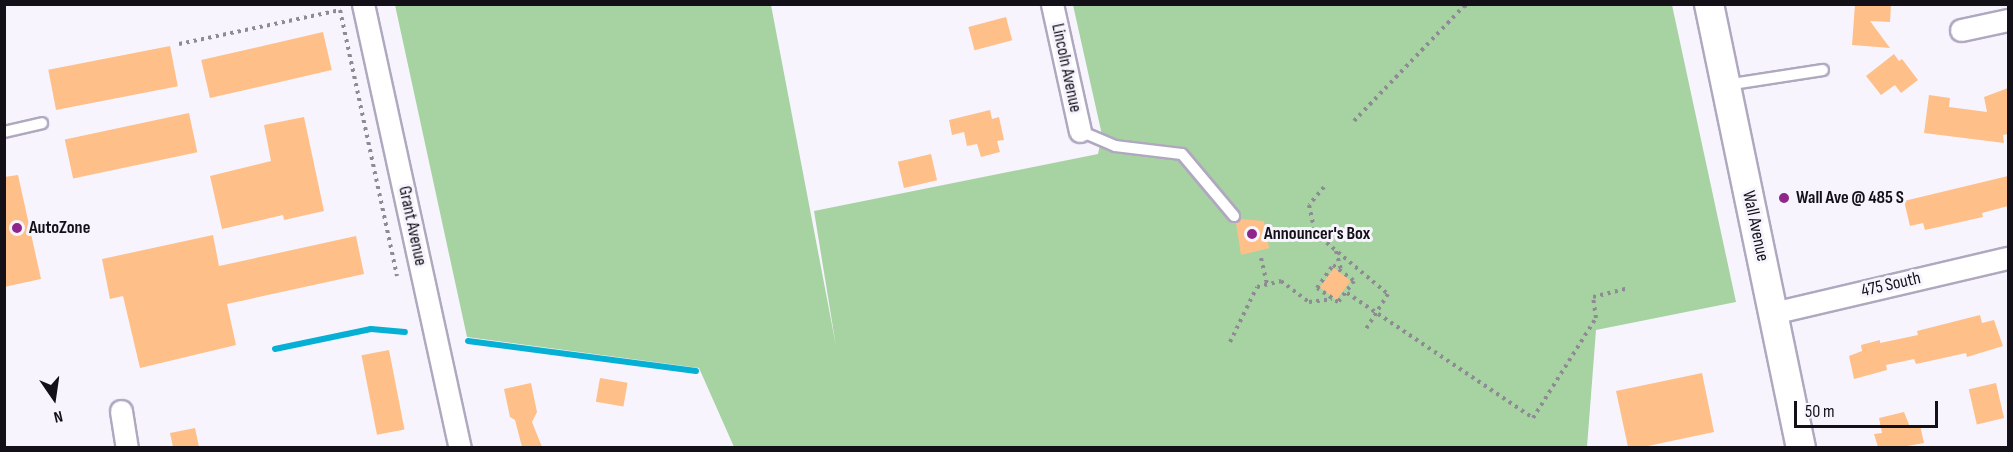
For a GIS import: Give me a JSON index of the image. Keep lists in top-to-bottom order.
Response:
{
  "streets": {
    "main road": ["Wall Avenue"],
    "street": ["Lincoln Avenue", "Grant Avenue", "475 South"]
  },
  "crossings": [
    ["Wall Avenue", "475 South"]
  ],
  "places": ["Wall Ave @ 485 S", "AutoZone", "Announcer's Box"],
  "scale_bar": "50 m",
  "north": "bottom"
}
